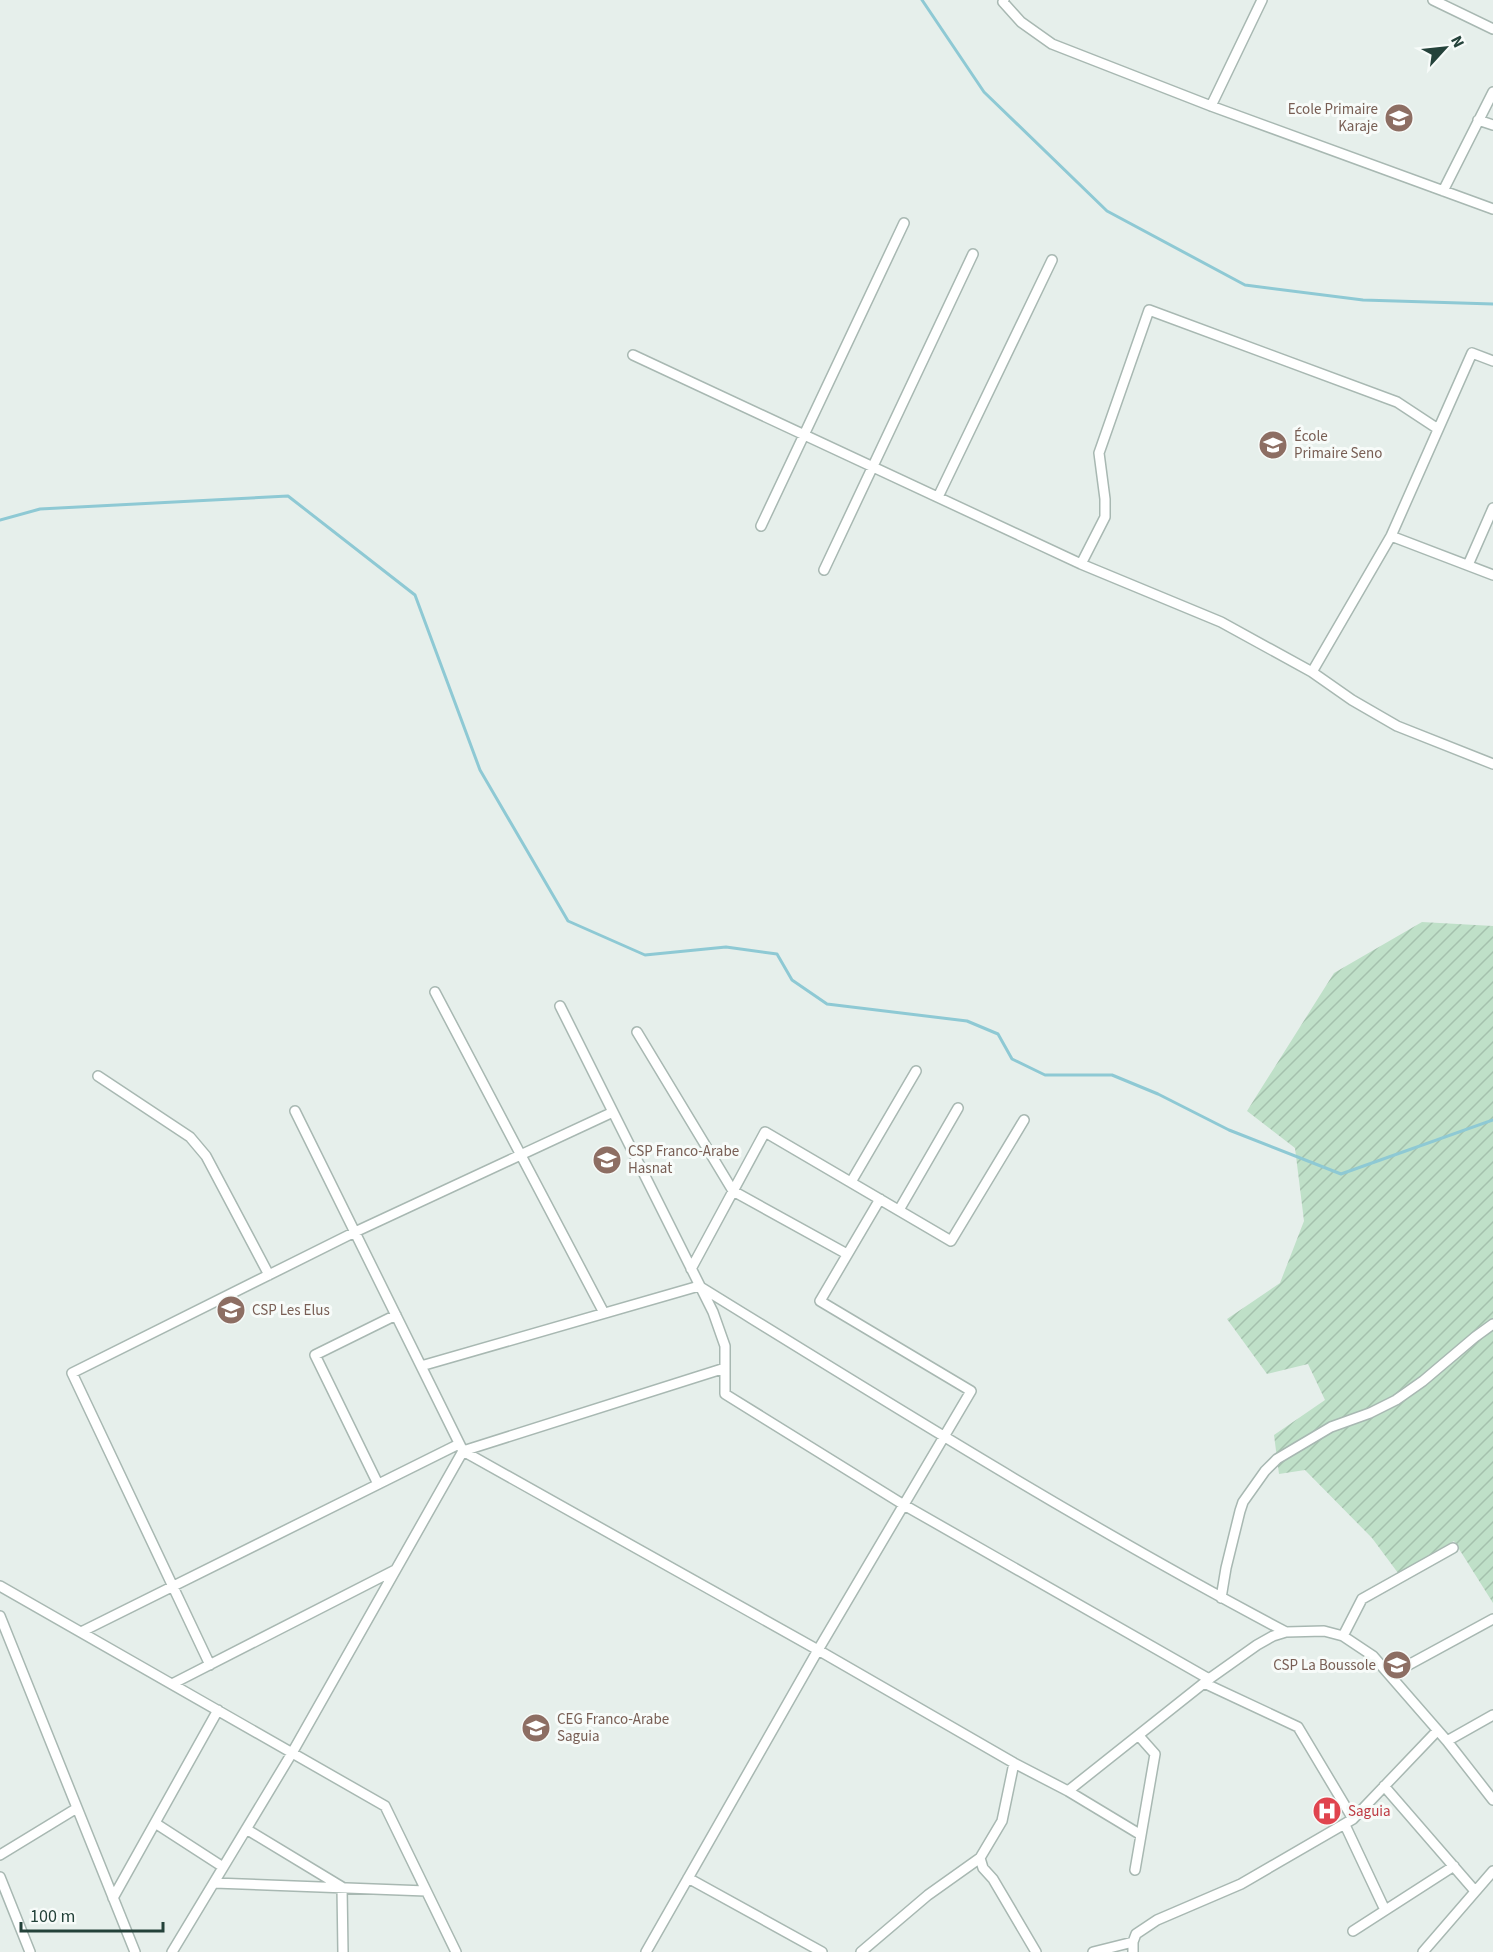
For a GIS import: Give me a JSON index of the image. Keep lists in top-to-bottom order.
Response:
{
  "places": {
    "school or university": [
      "Ecole Primaire Karaje",
      "École Primaire Seno",
      "CSP Franco-Arabe Hasnat",
      "CSP Les Elus",
      "CSP La Boussole",
      "CEG Franco-Arabe Saguia"
    ],
    "hospital": ["Saguia"]
  },
  "scale_bar": "100 m",
  "north": "top right"
}
